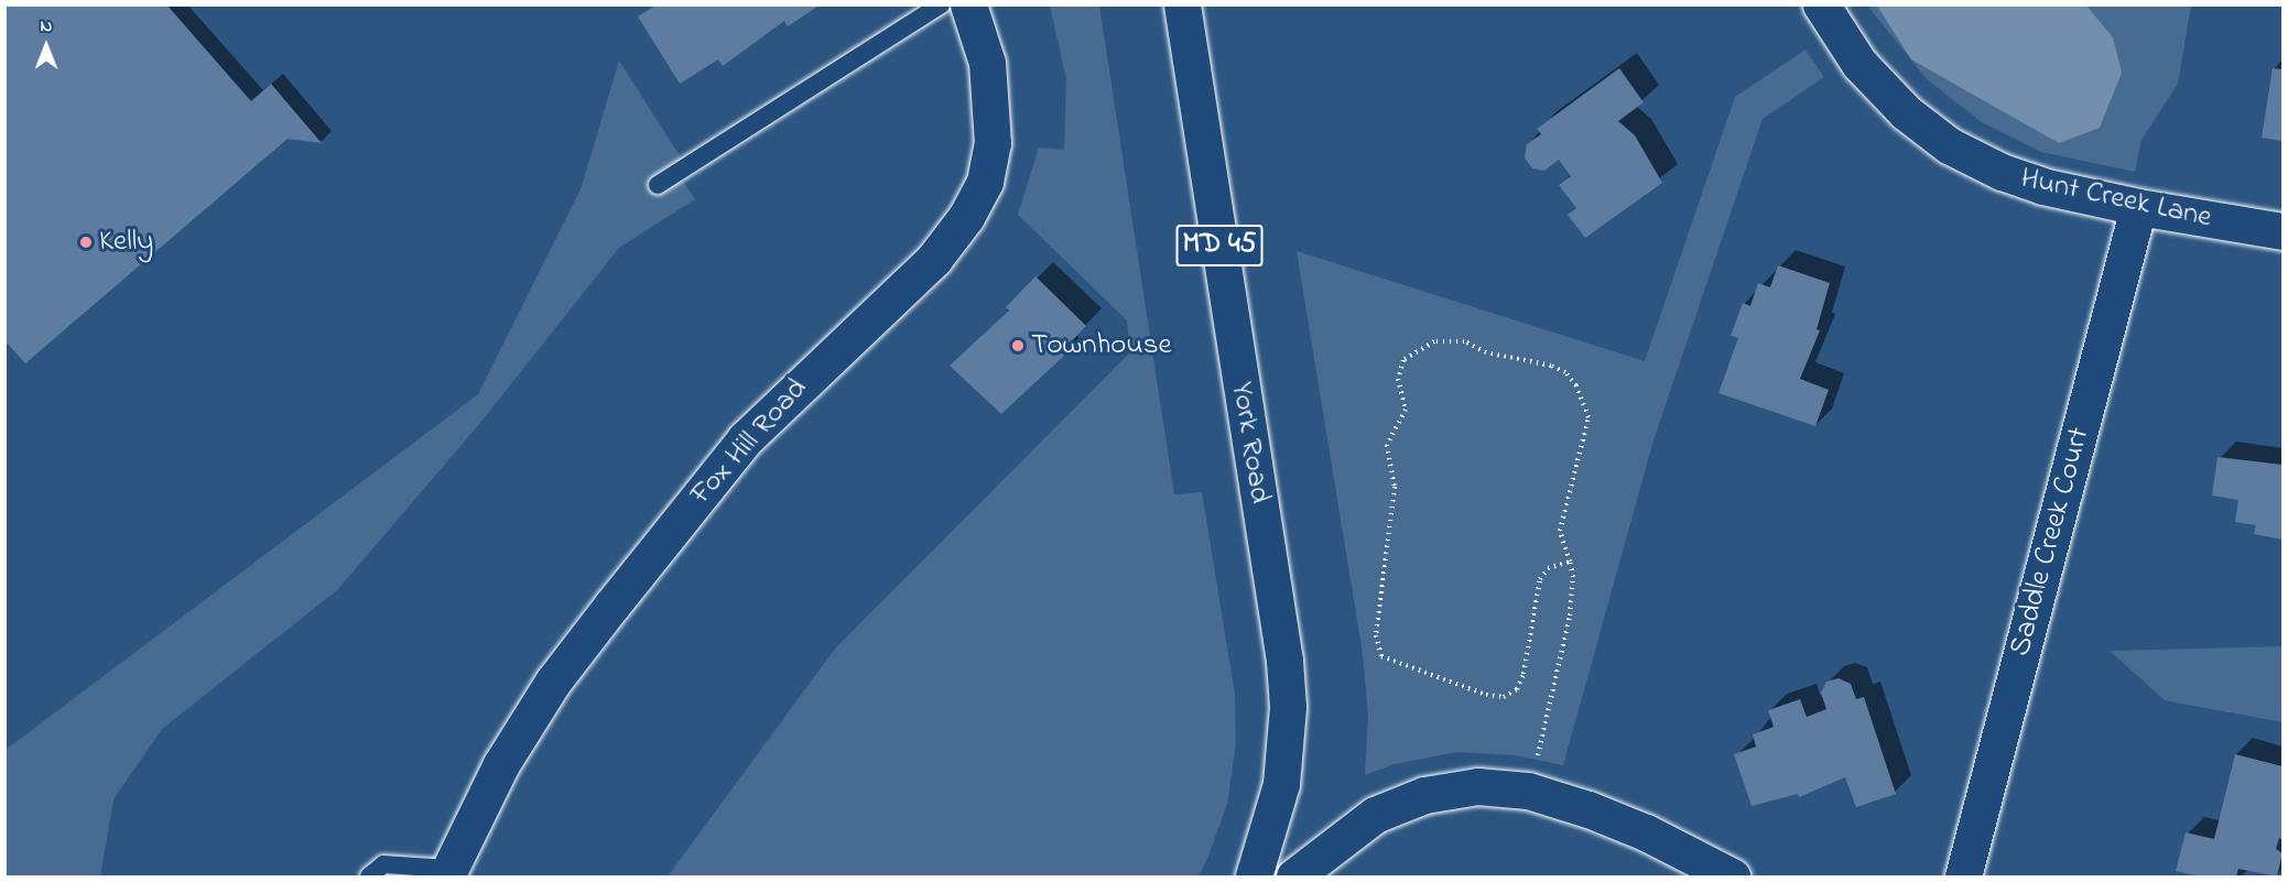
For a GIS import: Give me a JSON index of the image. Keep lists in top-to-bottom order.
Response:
{
  "streets": {
    "street": [
      "Hunt Creek Lane",
      "MD 45",
      "Fox Hill Road",
      "York Road",
      "Saddle Creek Court"
    ]
  },
  "crossings": [
    ["Hunt Creek Lane", "Saddle Creek Court"]
  ],
  "places": ["Kelly", "Townhouse"],
  "north": "top"
}
